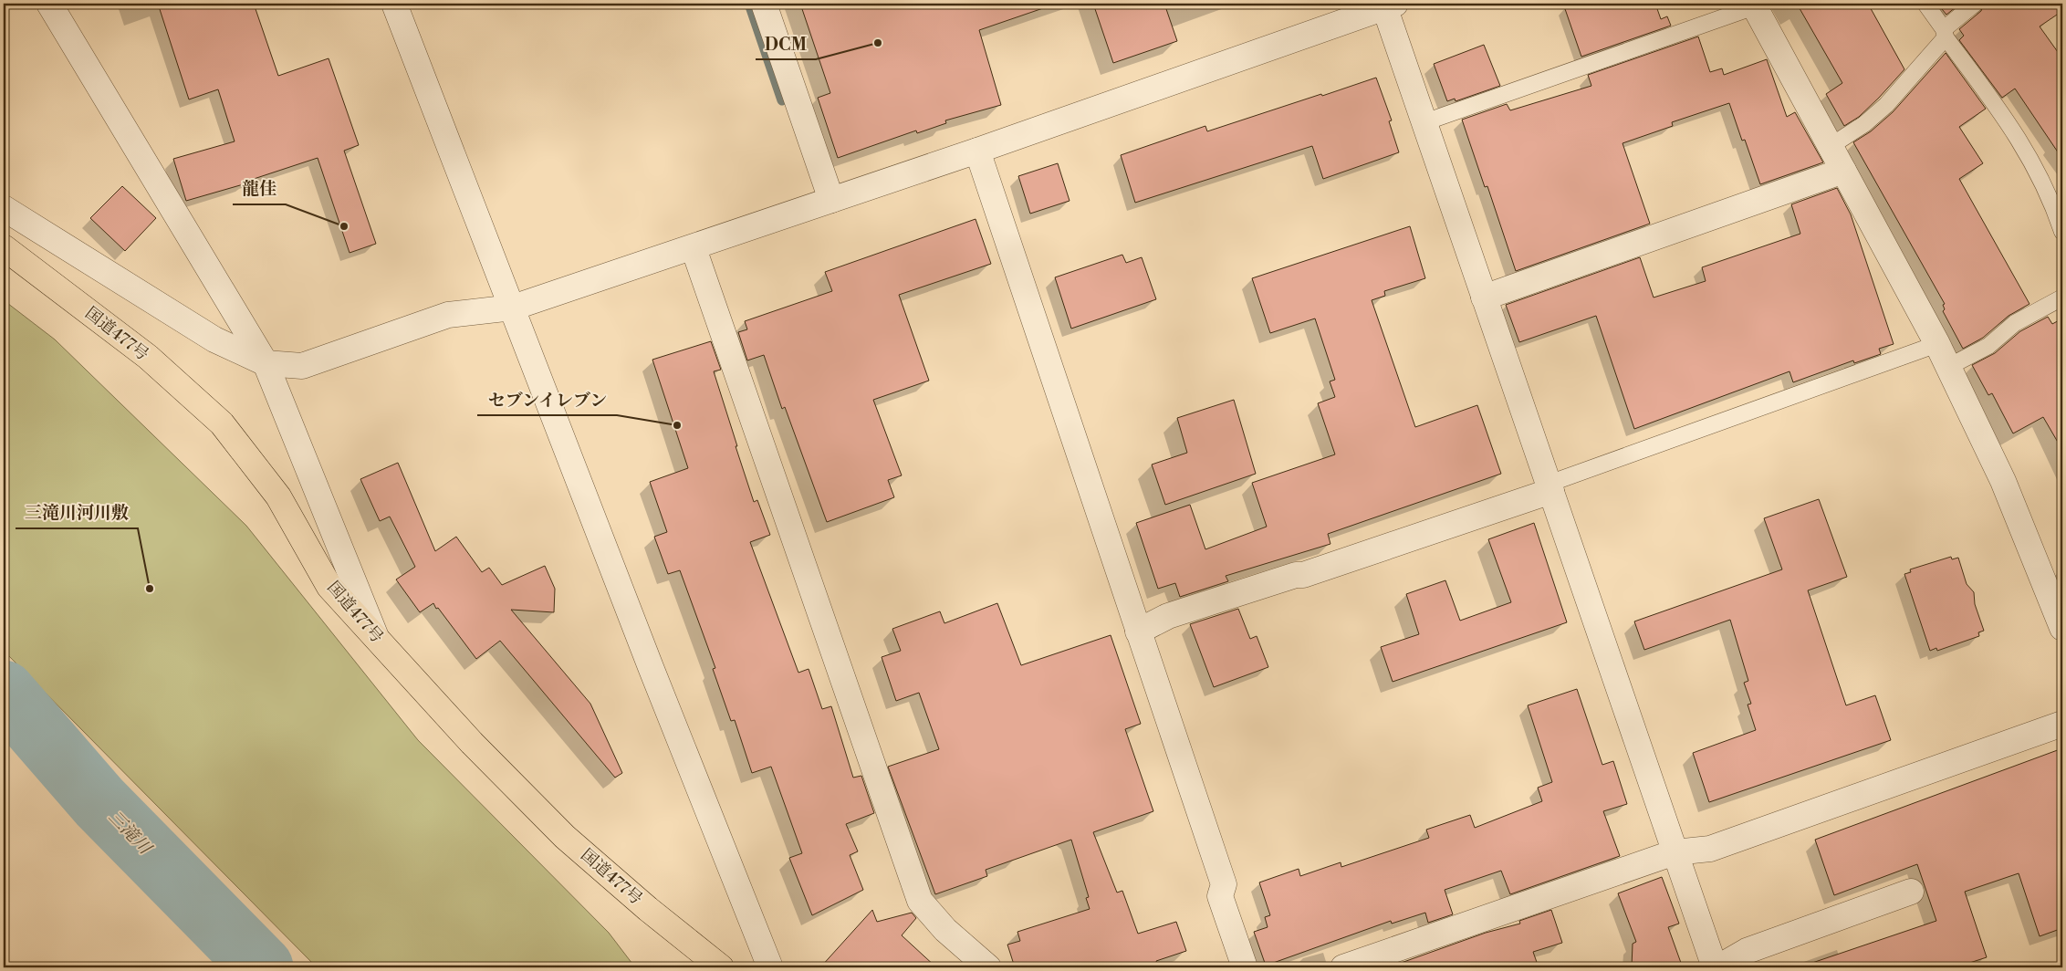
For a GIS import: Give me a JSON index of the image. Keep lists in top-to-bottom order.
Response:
{
  "streets": {
    "highway": ["国道477号"]
  },
  "water": ["三滝川"],
  "places": [
    "DCM",
    "龍佳",
    "セブンイレブン",
    "三滝川河川敷"
  ]
}
